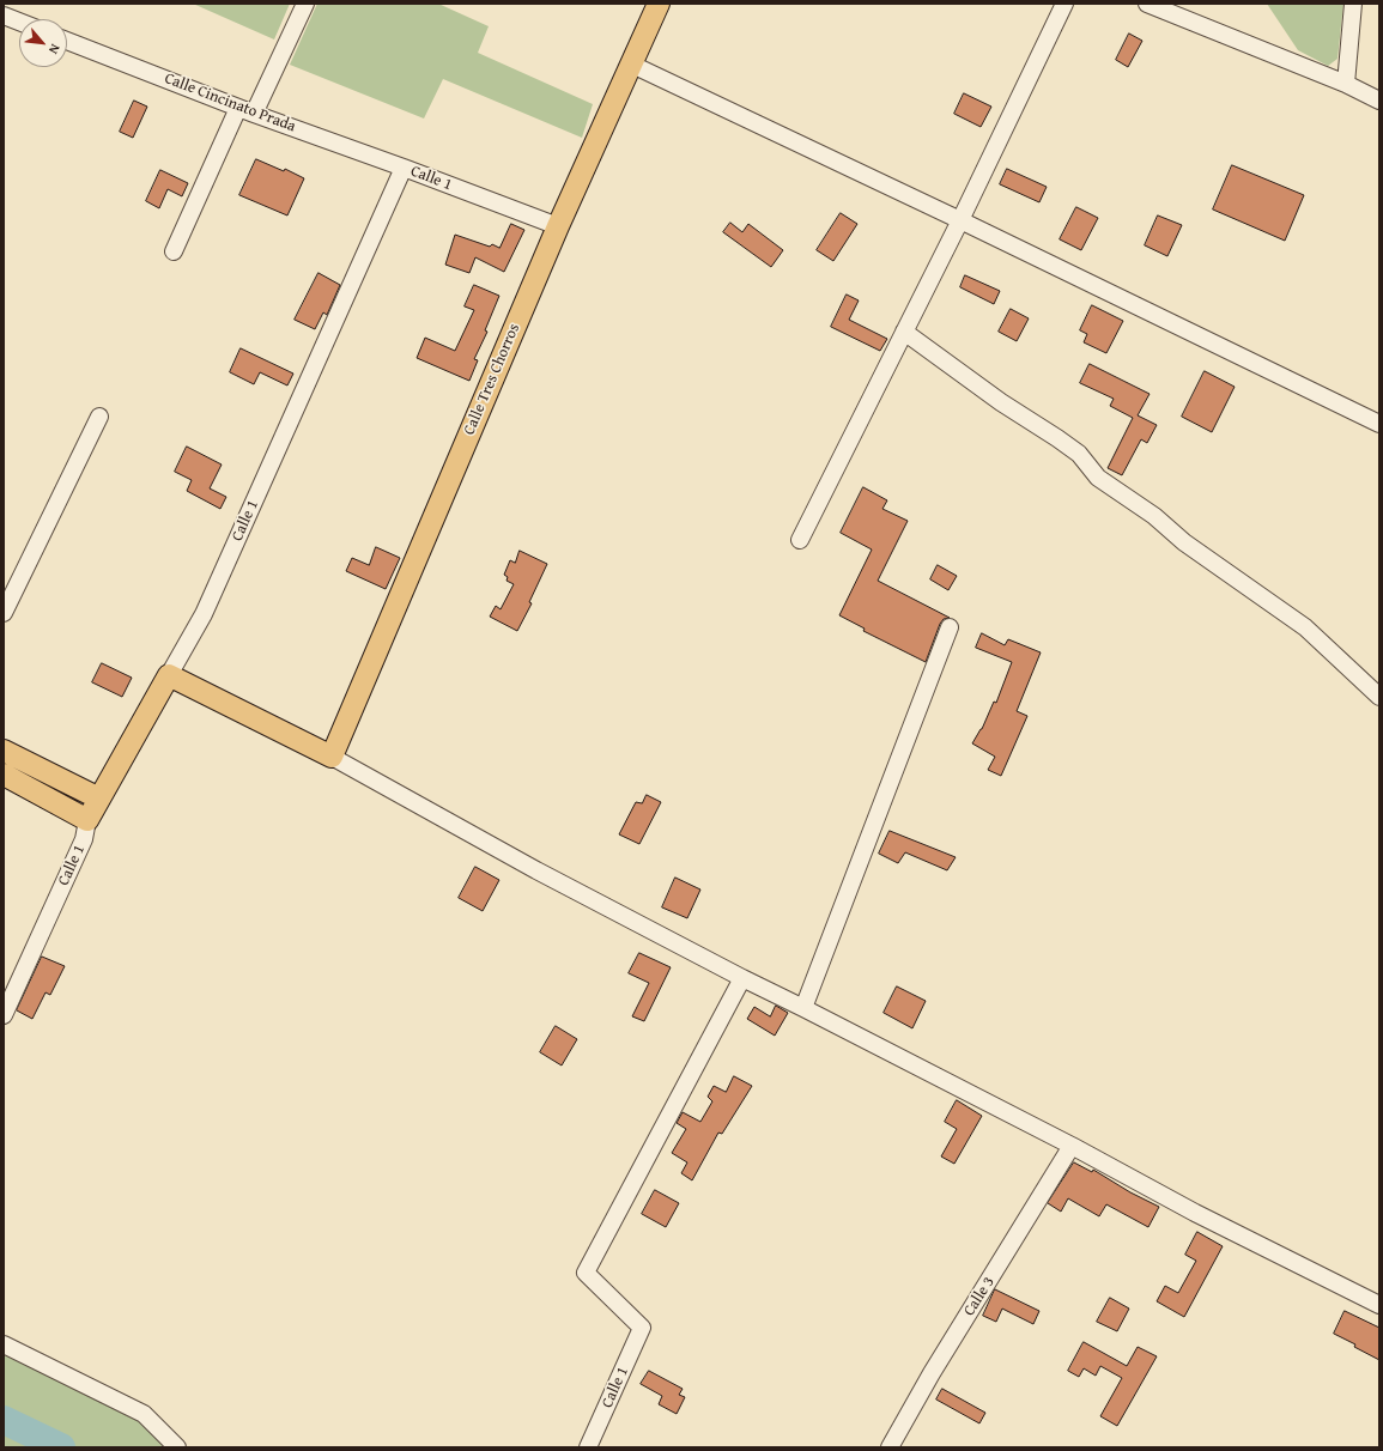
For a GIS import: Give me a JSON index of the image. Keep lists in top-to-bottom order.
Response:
{
  "streets": {
    "main road": ["Calle 1", "Calle Tres Chorros"],
    "street": ["Calle Cincinato Prada", "Calle 3"]
  },
  "crossings": [
    ["Calle Cincinato Prada", "Calle 1"],
    ["Calle 1", "Calle Tres Chorros"]
  ],
  "north": "bottom right"
}
